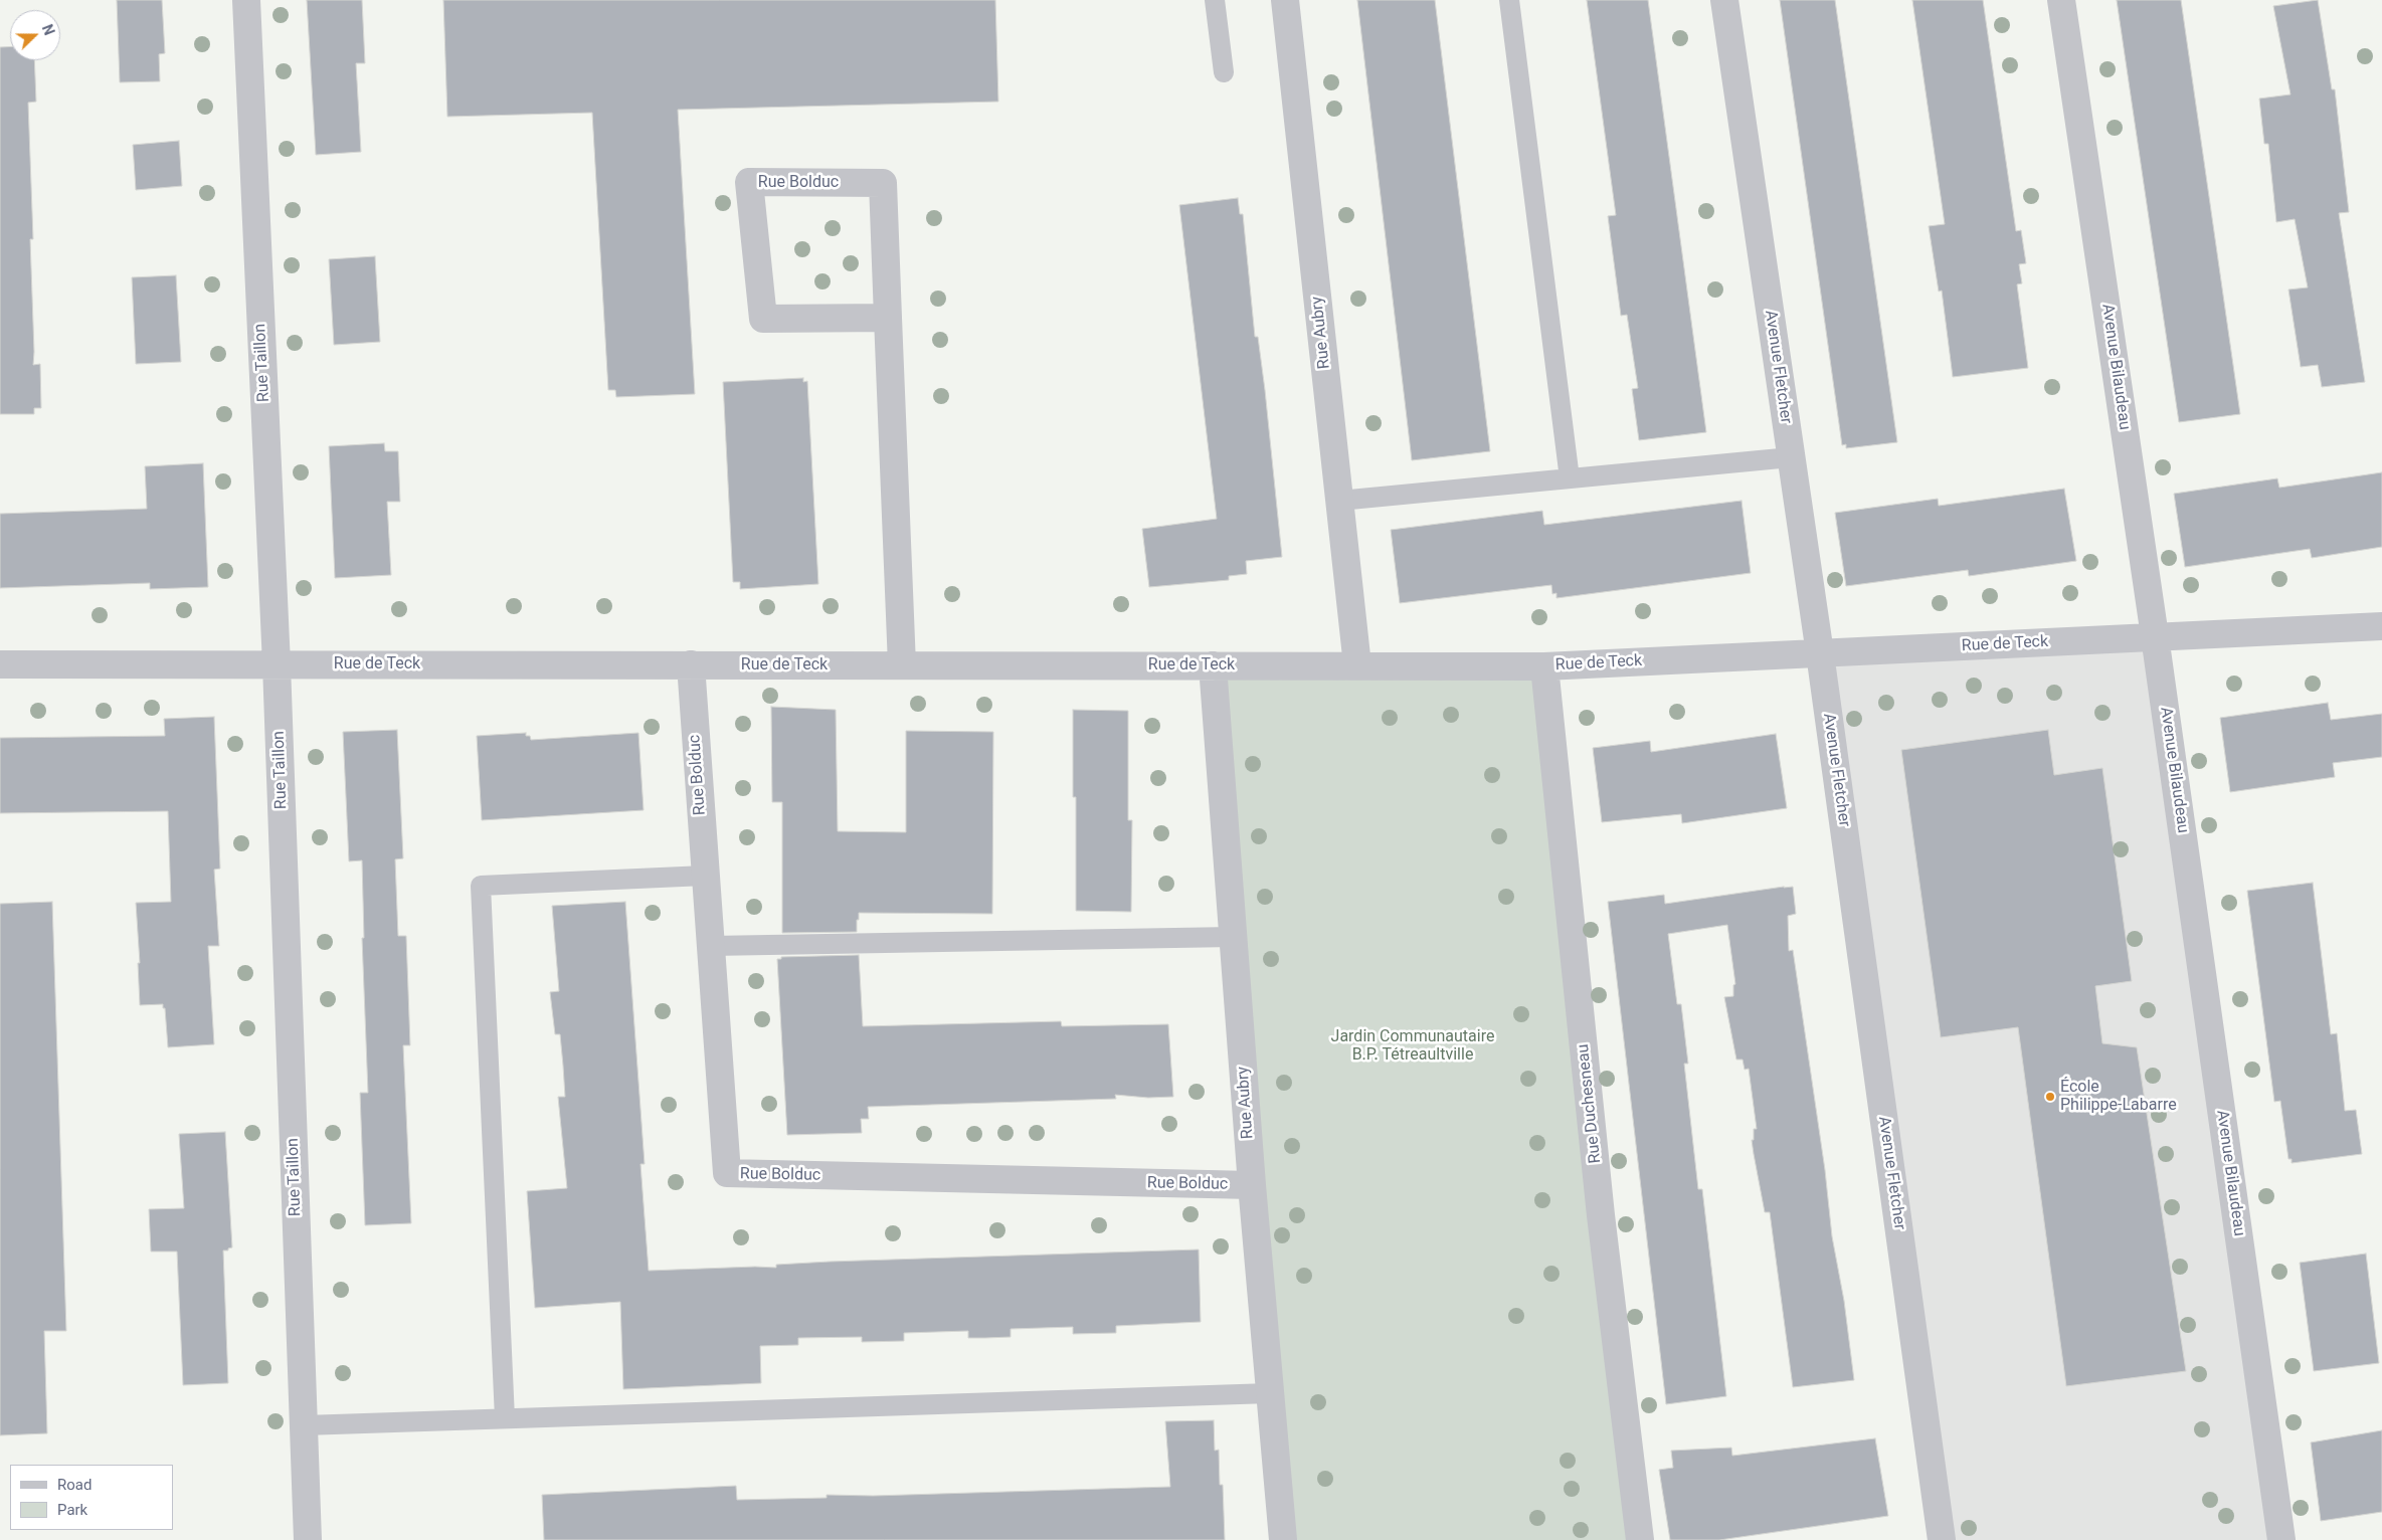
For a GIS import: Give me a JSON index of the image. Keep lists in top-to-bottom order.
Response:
{
  "streets": {
    "street": [
      "Rue Bolduc",
      "Rue Aubry",
      "Rue Taillon",
      "Avenue Fletcher",
      "Avenue Bilaudeau",
      "Rue de Teck",
      "Rue Duchesneau"
    ]
  },
  "crossings": [
    ["Rue Bolduc", "Rue Aubry"],
    ["Rue Bolduc", "Rue de Teck"],
    ["Rue Aubry", "Rue de Teck"],
    ["Rue Taillon", "Rue de Teck"],
    ["Avenue Fletcher", "Rue de Teck"],
    ["Avenue Bilaudeau", "Rue de Teck"],
    ["Rue de Teck", "Rue Duchesneau"]
  ],
  "parks": ["Jardin Communautaire B.P. Tétreaultville"],
  "places": ["École Philippe-Labarre"],
  "legend": ["Road", "Park"],
  "north": "right"
}
